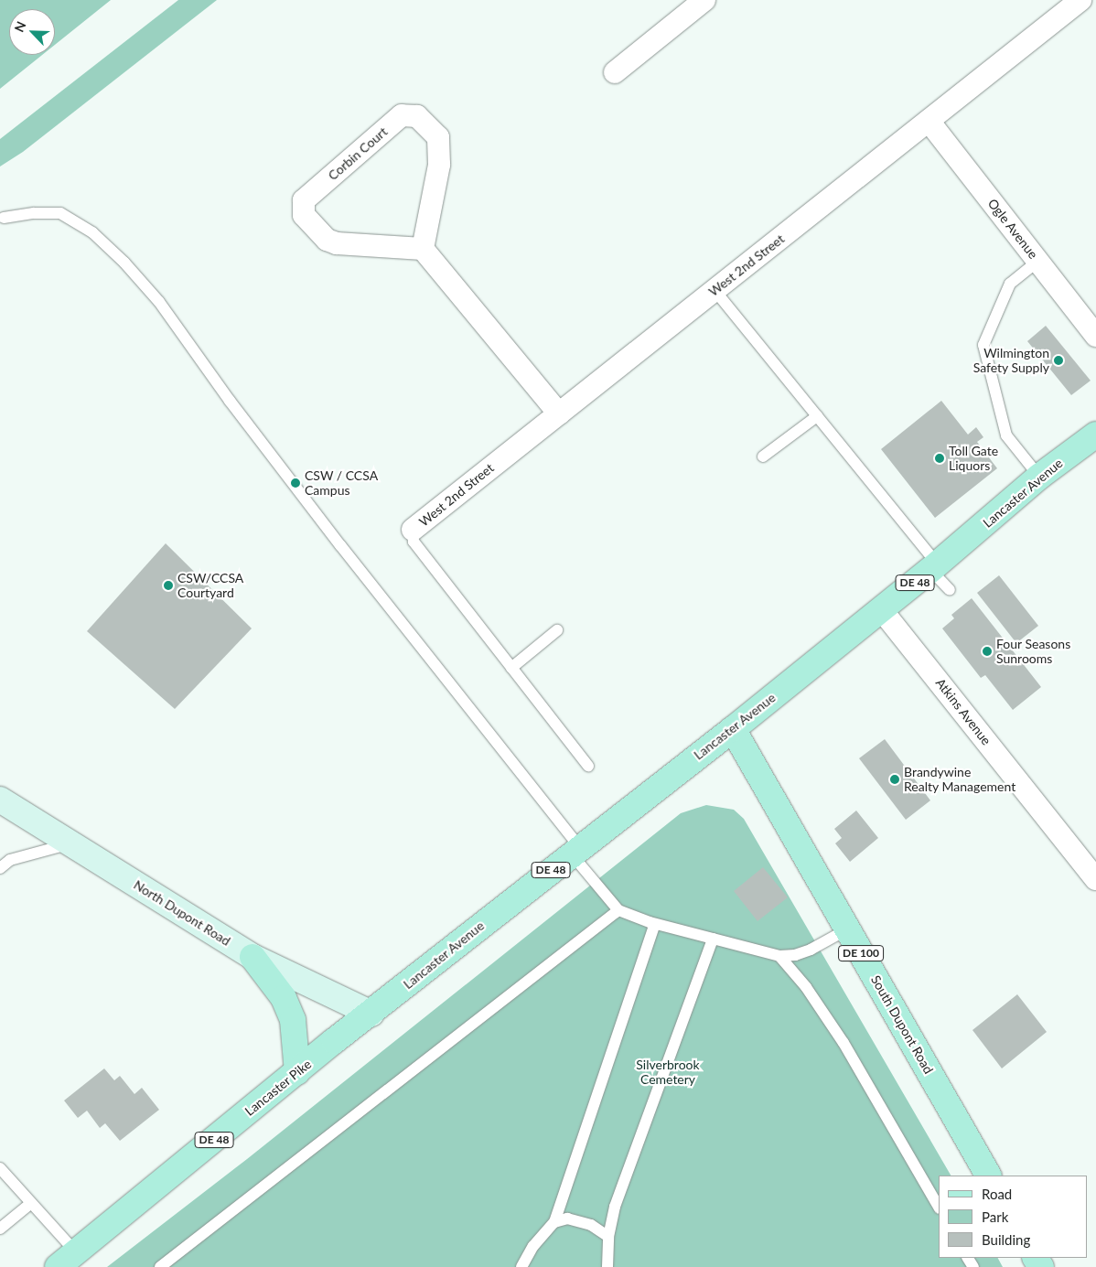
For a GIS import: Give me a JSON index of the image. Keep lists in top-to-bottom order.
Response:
{
  "streets": {
    "main road": [
      "Lancaster Avenue",
      "DE 48",
      "North Dupont Road",
      "DE 100",
      "South Dupont Road",
      "Lancaster Pike"
    ],
    "street": [
      "Corbin Court",
      "Ogle Avenue",
      "West 2nd Street",
      "Atkins Avenue"
    ]
  },
  "crossings": [
    ["Ogle Avenue", "West 2nd Street"],
    ["Lancaster Avenue", "Atkins Avenue"],
    ["Lancaster Avenue", "North Dupont Road"],
    ["Lancaster Avenue", "South Dupont Road"],
    ["Lancaster Avenue", "Lancaster Pike"],
    ["North Dupont Road", "Lancaster Pike"]
  ],
  "parks": ["Silverbrook Cemetery"],
  "places": [
    "Wilmington Safety Supply",
    "Toll Gate Liquors",
    "CSW / CCSA Campus",
    "CSW/CCSA Courtyard",
    "Four Seasons Sunrooms",
    "Brandywine Realty Management"
  ],
  "legend": ["Road", "Park", "Building"],
  "north": "top left"
}
